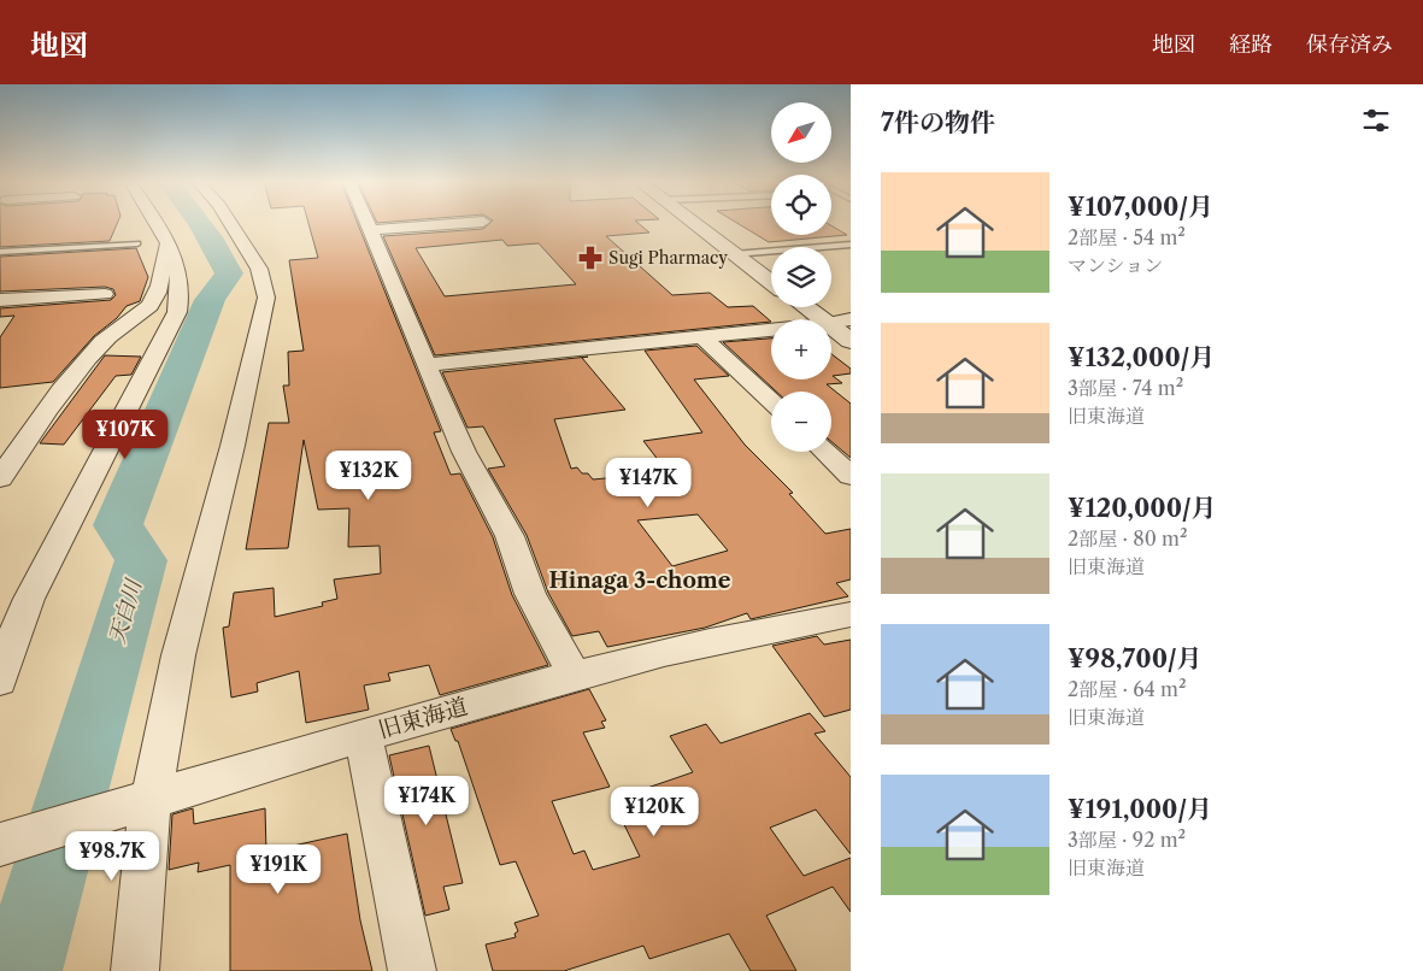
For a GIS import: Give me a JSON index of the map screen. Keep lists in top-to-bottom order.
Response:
{
  "streets": {
    "street": ["旧東海道"]
  },
  "districts": ["Hinaga 3-chome"],
  "water": ["天白川"],
  "places": {
    "pharmacy": ["Sugi Pharmacy"]
  },
  "north": "bottom left",
  "page": {
    "header": "地図",
    "nav": ["地図", "経路", "保存済み"],
    "heading": "7件の物件",
    "map_buttons": ["+", "−"],
    "list": [
      {
        "name": "¥107,000/月",
        "note": "2部屋 · 54 m² · マンション"
      },
      {
        "name": "¥132,000/月",
        "note": "3部屋 · 74 m² · 旧東海道"
      },
      {
        "name": "¥120,000/月",
        "note": "2部屋 · 80 m² · 旧東海道"
      },
      {
        "name": "¥98,700/月",
        "note": "2部屋 · 64 m² · 旧東海道"
      },
      {
        "name": "¥191,000/月",
        "note": "3部屋 · 92 m² · 旧東海道"
      }
    ],
    "price": [
      "¥107K",
      "¥132K",
      "¥147K",
      "¥174K",
      "¥120K",
      "¥98.7K",
      "¥191K"
    ]
  }
}
